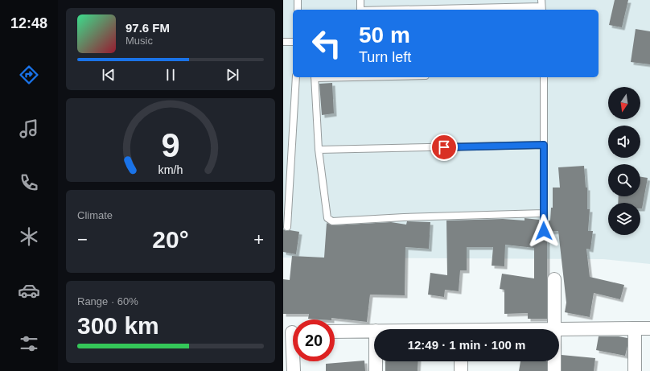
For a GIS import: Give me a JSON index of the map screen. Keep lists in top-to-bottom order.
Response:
{
  "north": "bottom",
  "page": {
    "tabs": "12:48",
    "turn": ["50 m", "Turn left"],
    "song": ["97.6 FM", "Music"],
    "tile": [
      "Climate",
      ["Range · 60%", "300 km"]
    ],
    "heat": ["−", "20°", "+"],
    "limit": "20",
    "trip": "12:49 · 1 min · 100 m",
    "gauge": ["9", "km/h"]
  }
}
